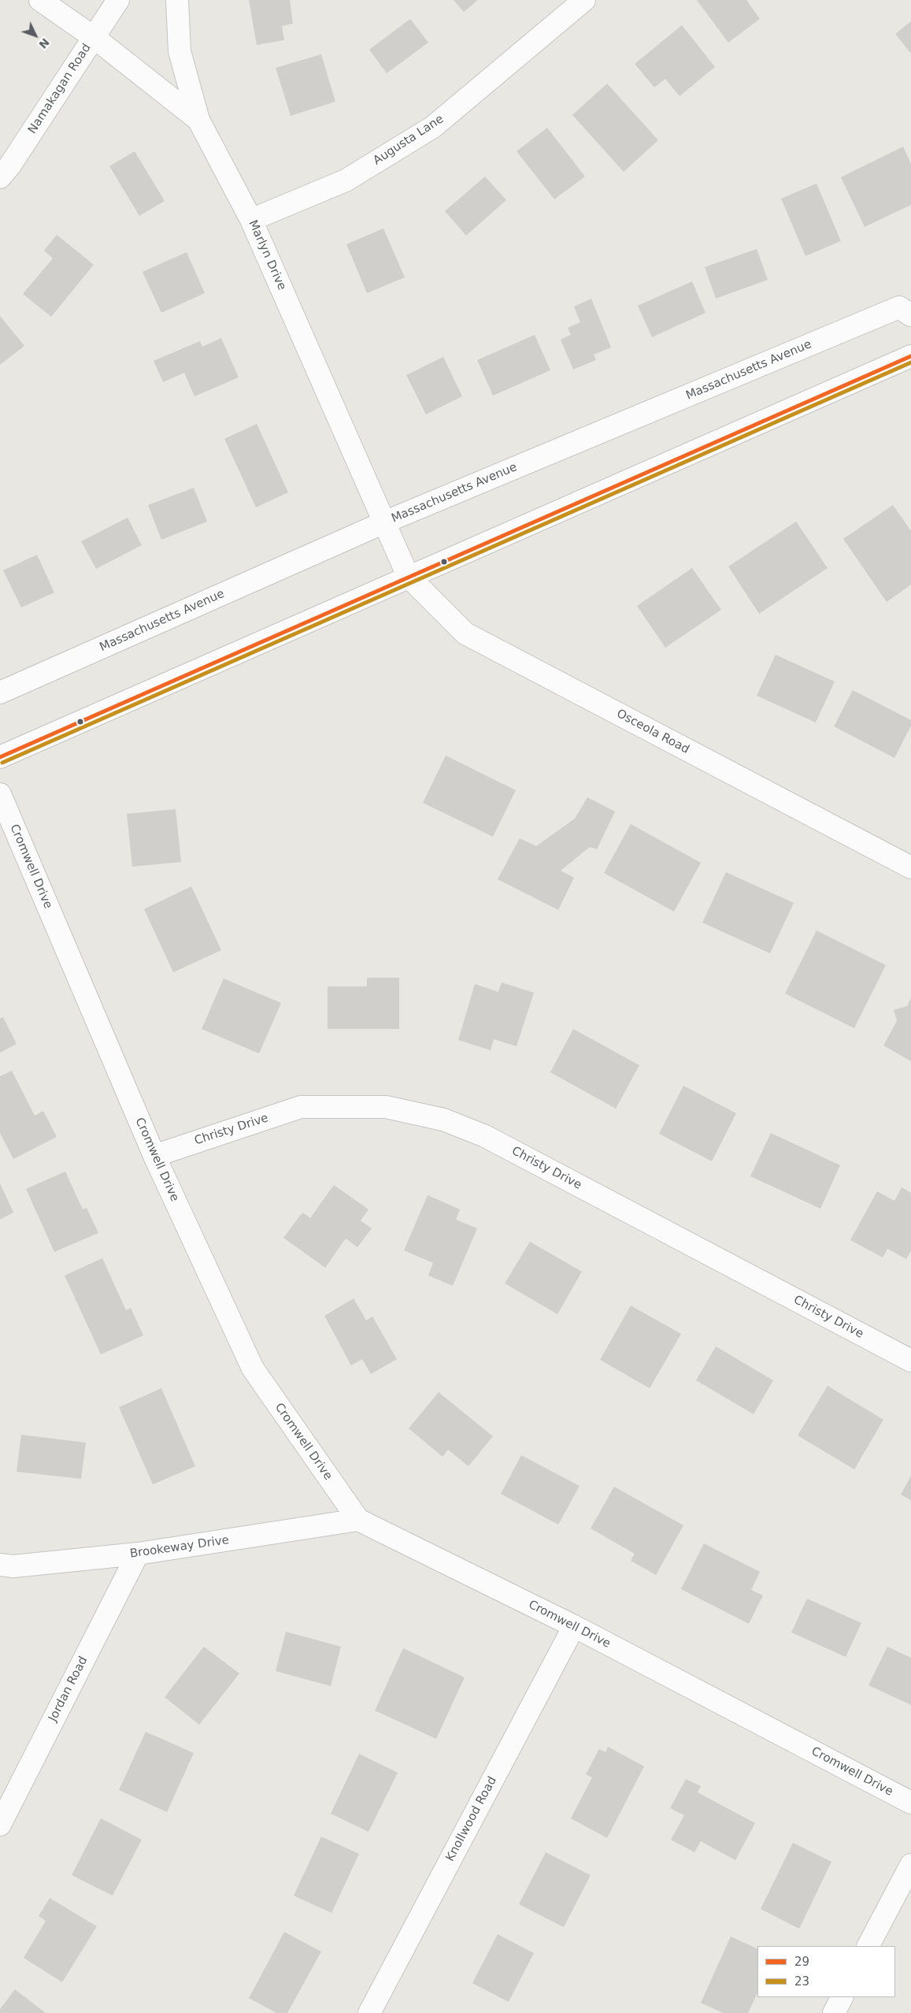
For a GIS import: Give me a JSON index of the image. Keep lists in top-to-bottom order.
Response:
{
  "streets": {
    "street": [
      "Namakagan Road",
      "Augusta Lane",
      "Marlyn Drive",
      "Massachusetts Avenue",
      "Osceola Road",
      "Cromwell Drive",
      "Christy Drive",
      "Brookeway Drive",
      "Jordan Road",
      "Knollwood Road"
    ]
  },
  "crossings": [
    ["Namakagan Road", "Marlyn Drive"],
    ["Augusta Lane", "Marlyn Drive"],
    ["Marlyn Drive", "Massachusetts Avenue"],
    ["Marlyn Drive", "Osceola Road"],
    ["Cromwell Drive", "Christy Drive"],
    ["Cromwell Drive", "Brookeway Drive"],
    ["Cromwell Drive", "Knollwood Road"],
    ["Brookeway Drive", "Jordan Road"]
  ],
  "lines": ["transit line 29", "transit line 23"],
  "legend": ["29", "23"],
  "north": "bottom right"
}
